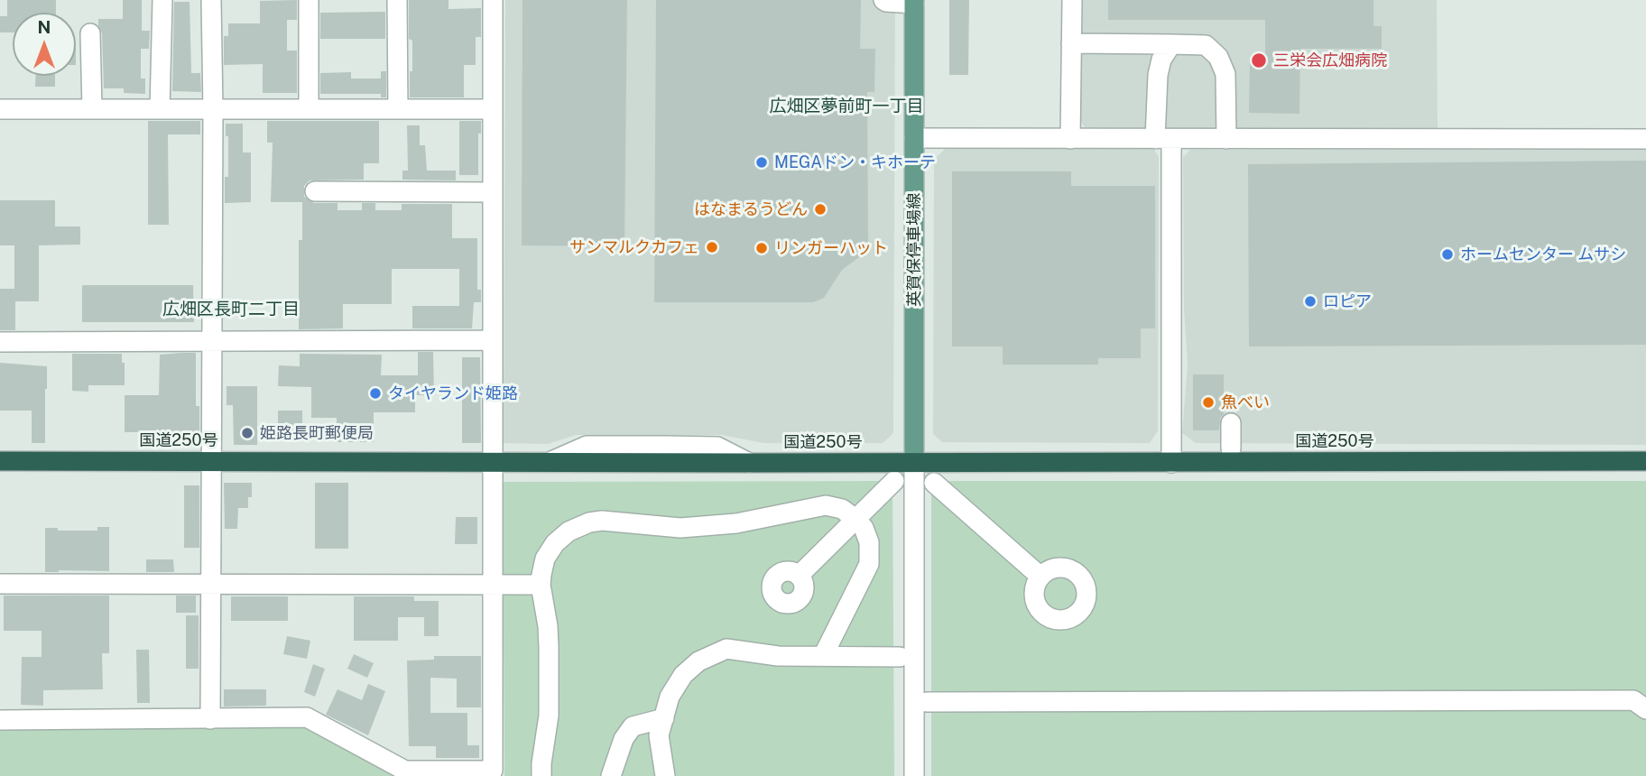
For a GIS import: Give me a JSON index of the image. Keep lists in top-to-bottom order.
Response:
{
  "streets": {
    "highway": ["国道250号"],
    "main road": ["英賀保停車場線"]
  },
  "crossings": [
    ["英賀保停車場線", "国道250号"]
  ],
  "districts": ["広畑区夢前町一丁目", "広畑区長町二丁目"],
  "places": [
    "三栄会広畑病院",
    "MEGAドン・キホーテ",
    "はなまるうどん",
    "サンマルクカフェ",
    "リンガーハット",
    "ホームセンター ムサシ",
    "ロピア",
    "タイヤランド姫路",
    "魚べい",
    "姫路長町郵便局"
  ],
  "north": "top"
}
